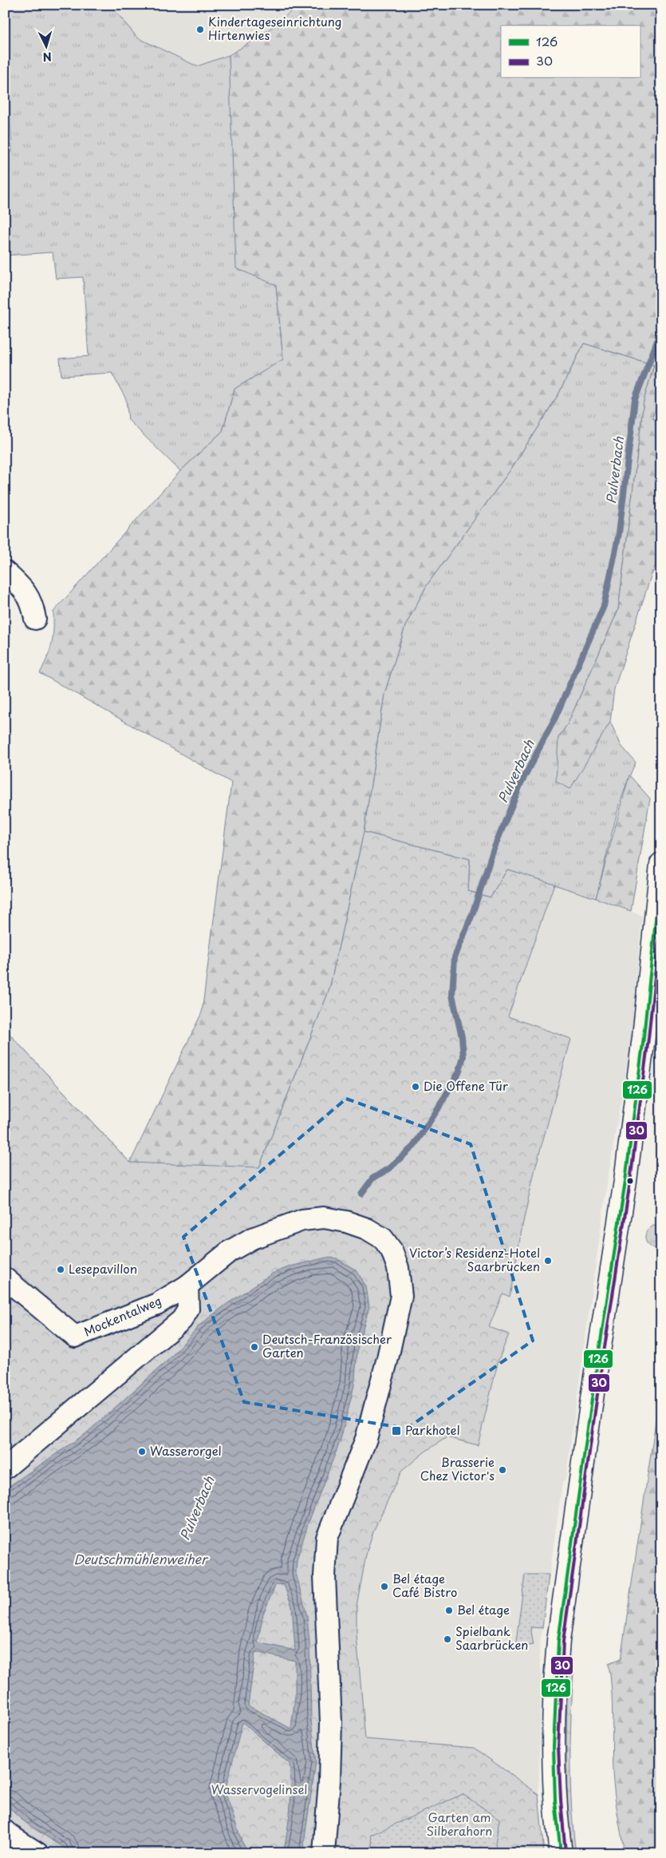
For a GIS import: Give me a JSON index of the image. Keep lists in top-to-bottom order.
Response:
{
  "streets": {
    "street": ["Mockentalweg"]
  },
  "water": ["Pulverbach", "Deutschmühlenweiher"],
  "parks": ["Wasservogelinsel", "Garten am Silberahorn"],
  "places": {
    "other": [
      "Kindertageseinrichtung Hirtenwies",
      "Die Offene Tür",
      "Victor’s Residenz-Hotel Saarbrücken",
      "Lesepavillon",
      "Deutsch-Französischer Garten",
      "Wasserorgel",
      "Brasserie Chez Victor's",
      "Bel étage Café Bistro",
      "Bel étage",
      "Spielbank Saarbrücken"
    ],
    "transit": ["Parkhotel"]
  },
  "lines": ["transit line 126", "transit line 30"],
  "legend": ["126", "30"],
  "north": "bottom"
}
